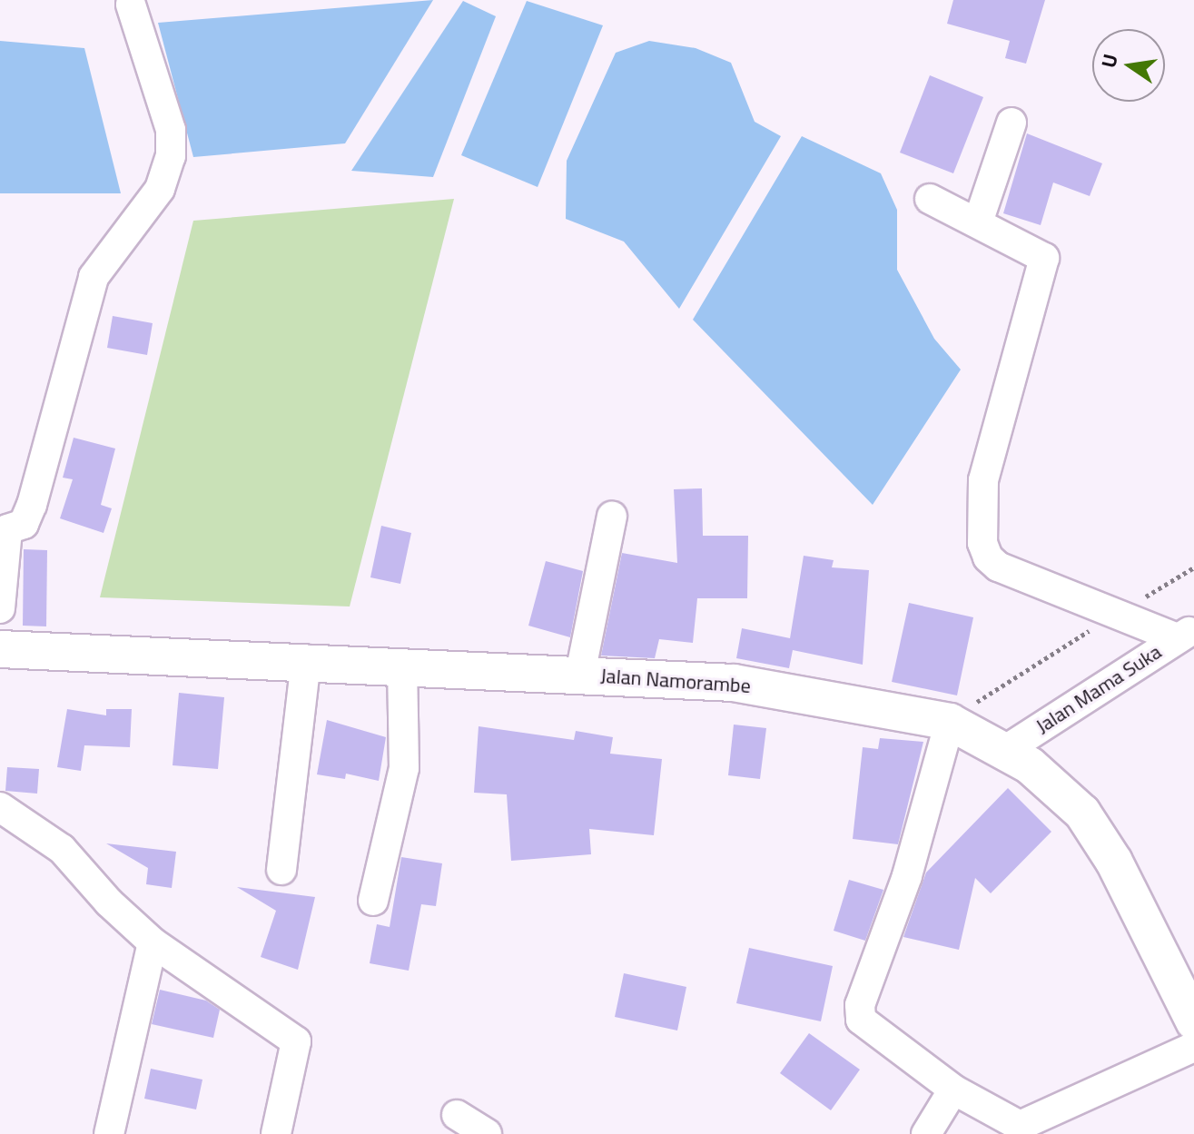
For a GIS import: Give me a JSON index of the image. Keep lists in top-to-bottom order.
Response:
{
  "streets": {
    "main road": ["Jalan Namorambe"],
    "street": ["Jalan Mama Suka"]
  },
  "crossings": [
    ["Jalan Namorambe", "Jalan Mama Suka"]
  ],
  "north": "left"
}
